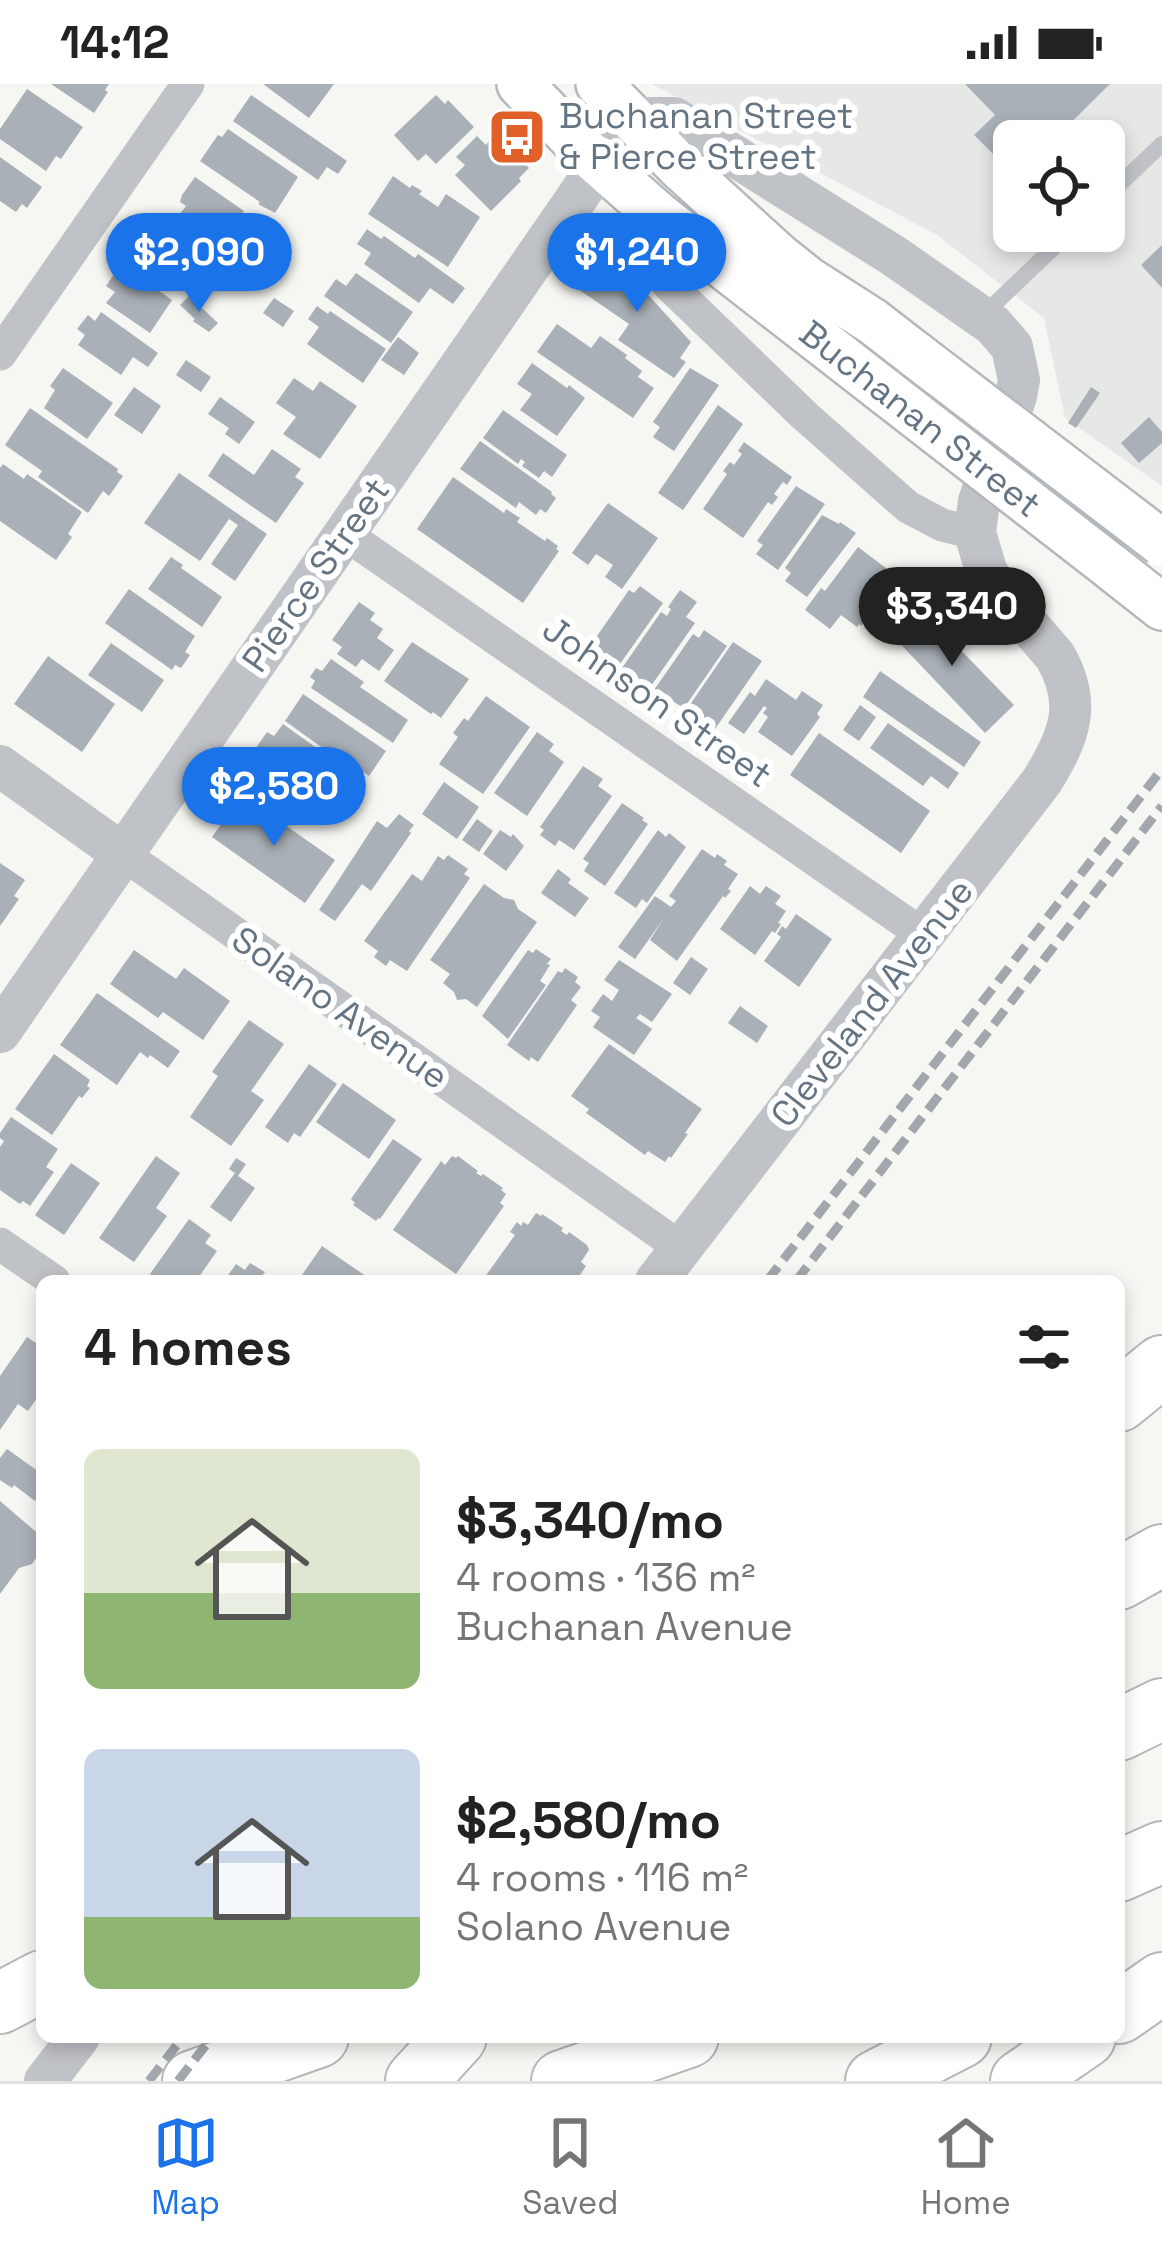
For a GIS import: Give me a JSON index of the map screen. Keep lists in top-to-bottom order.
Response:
{
  "streets": {
    "main road": ["Buchanan Street"],
    "street": [
      "Pierce Street",
      "Johnson Street",
      "Cleveland Avenue",
      "Solano Avenue"
    ]
  },
  "crossings": [
    ["Buchanan Street", "Pierce Street"],
    ["Pierce Street", "Johnson Street"],
    ["Pierce Street", "Solano Avenue"],
    ["Johnson Street", "Cleveland Avenue"],
    ["Cleveland Avenue", "Solano Avenue"]
  ],
  "places": {
    "bus stop": ["Buchanan Street & Pierce Street"]
  },
  "page": {
    "status": "14:12",
    "price": [
      "$2,090",
      "$1,240",
      "$3,340",
      "$2,580"
    ],
    "heading": "4 homes",
    "list": [
      {
        "name": "$3,340/mo",
        "note": "4 rooms · 136 m² · Buchanan Avenue"
      },
      {
        "name": "$2,580/mo",
        "note": "4 rooms · 116 m² · Solano Avenue"
      }
    ],
    "tabs": ["Map", "Saved", "Home"]
  }
}
